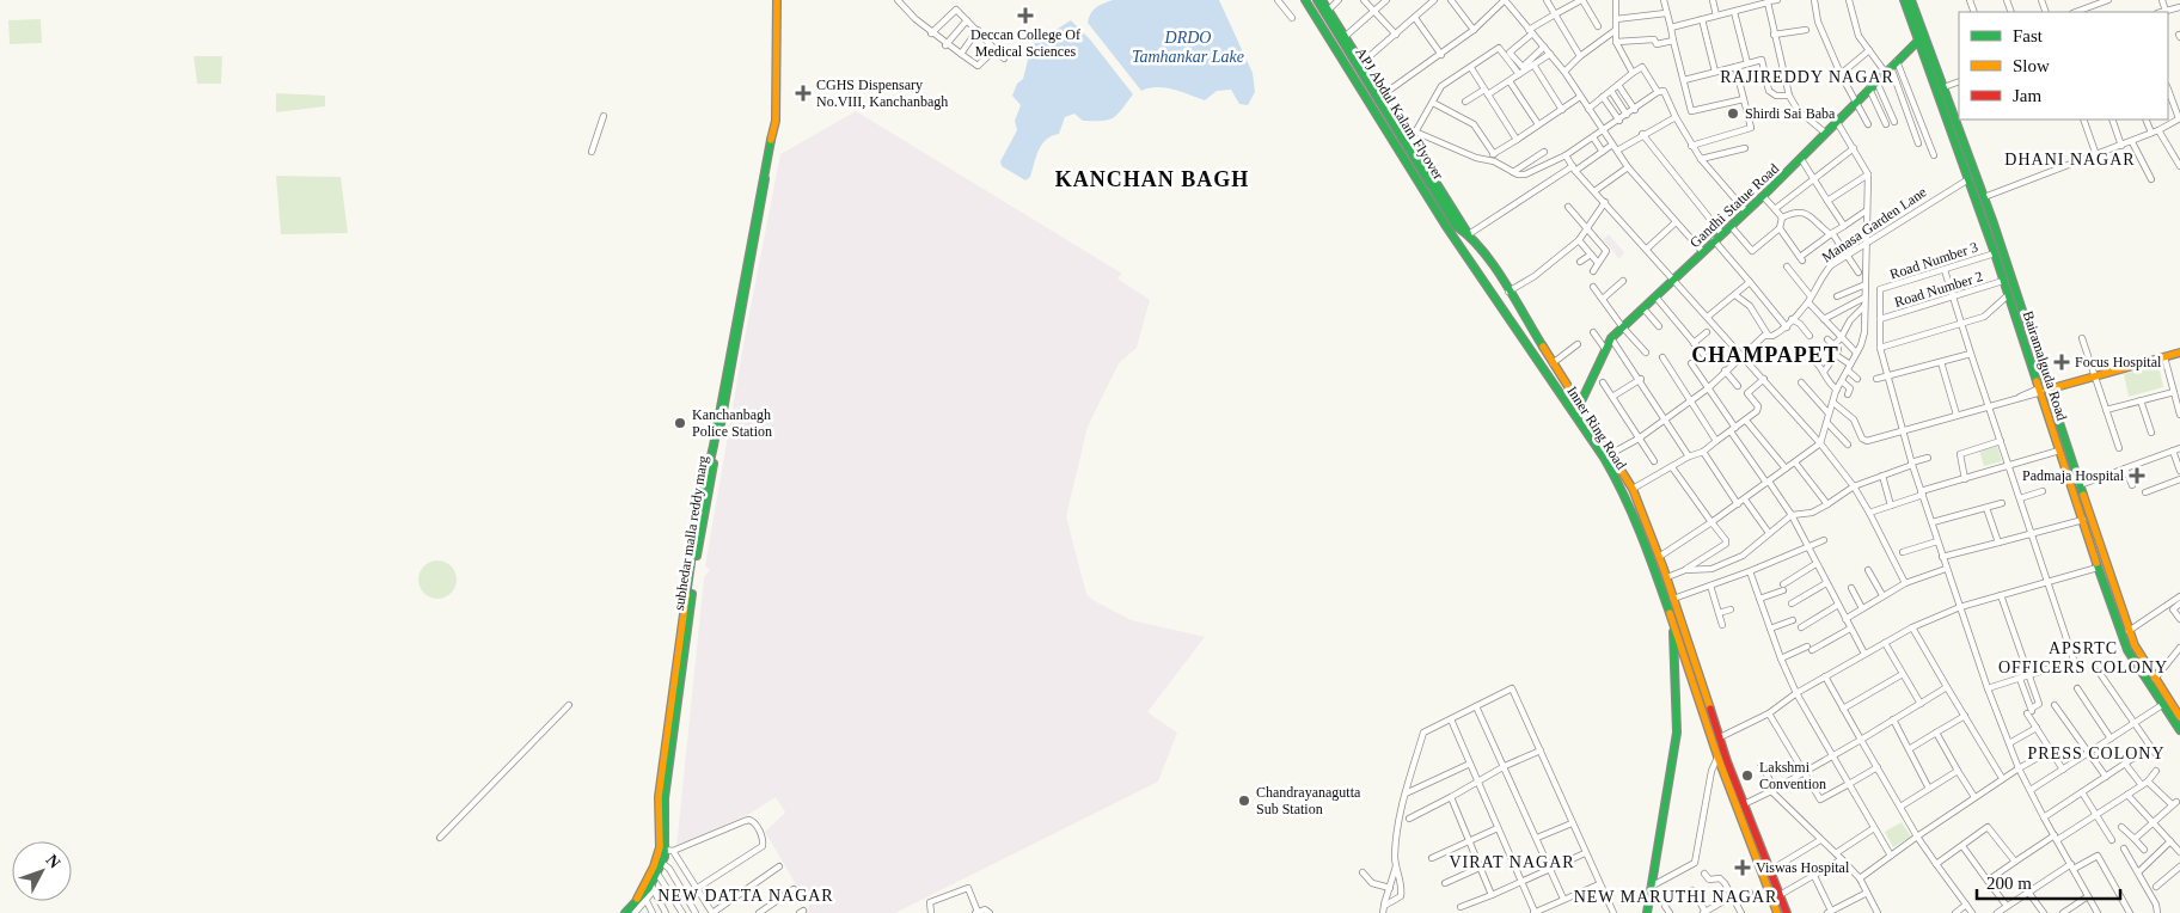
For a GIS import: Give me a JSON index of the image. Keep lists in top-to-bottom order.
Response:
{
  "streets": {
    "main road": [
      "APJ Abdul Kalam Flyover",
      "Gandhi Statue Road",
      "Bairamalguda Road",
      "Inner Ring Road",
      "subhedar malla reddy marg"
    ],
    "street": ["Manasa Garden Lane", "Road Number 3", "Road Number 2"]
  },
  "crossings": [
    ["APJ Abdul Kalam Flyover", "Inner Ring Road"],
    ["Gandhi Statue Road", "Bairamalguda Road"],
    ["Gandhi Statue Road", "Inner Ring Road"],
    ["Manasa Garden Lane", "Bairamalguda Road"],
    ["Road Number 3", "Road Number 2"],
    ["Road Number 3", "Bairamalguda Road"],
    ["Road Number 2", "Bairamalguda Road"]
  ],
  "districts": [
    "RAJIREDDY NAGAR",
    "DHANI NAGAR",
    "KANCHAN BAGH",
    "CHAMPAPET",
    "APSRTC OFFICERS COLONY",
    "PRESS COLONY",
    "VIRAT NAGAR",
    "NEW DATTA NAGAR",
    "NEW MARUTHI NAGAR"
  ],
  "water": ["DRDO Tamhankar Lake"],
  "places": {
    "health": [
      "Deccan College Of Medical Sciences",
      "CGHS Dispensary No.VIII, Kanchanbagh",
      "Focus Hospital",
      "Padmaja Hospital",
      "Viswas Hospital"
    ],
    "other": [
      "Shirdi Sai Baba",
      "Kanchanbagh Police Station",
      "Lakshmi Convention",
      "Chandrayanagutta Sub Station"
    ]
  },
  "legend": ["Fast", "Slow", "Jam"],
  "scale_bar": "200 m",
  "north": "top right"
}
